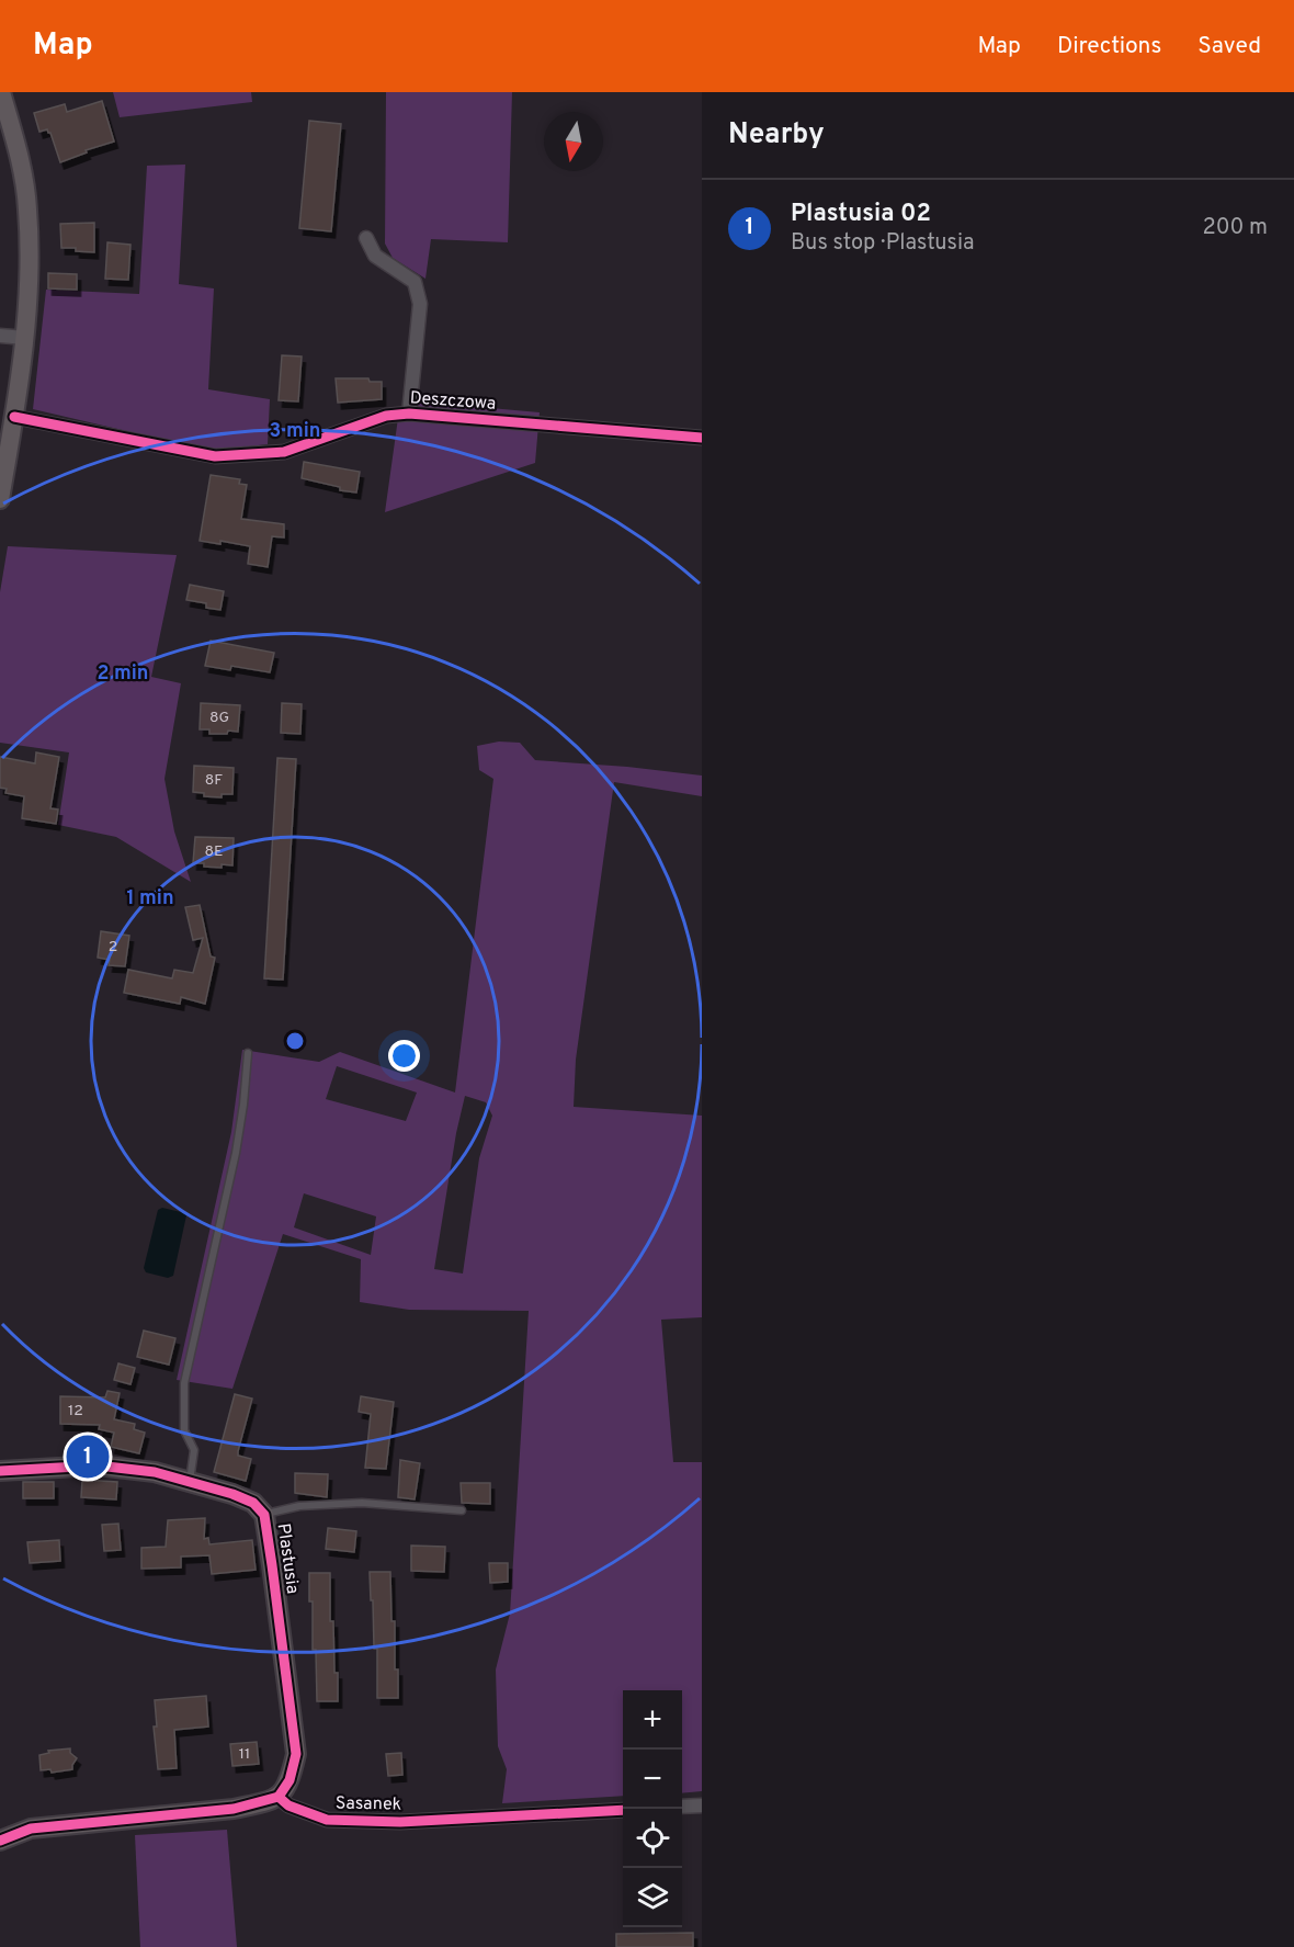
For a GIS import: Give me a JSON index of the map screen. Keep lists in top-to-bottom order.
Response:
{
  "streets": {
    "street": ["Deszczowa", "Plastusia", "Sasanek"]
  },
  "crossings": [
    ["Plastusia", "Sasanek"]
  ],
  "house_numbers": [
    "8G",
    "8F",
    "8E",
    "2",
    "12",
    "11"
  ],
  "north": "bottom",
  "page": {
    "header": "Map",
    "nav": ["Map", "Directions", "Saved"],
    "heading": "Nearby",
    "list": [
      {
        "mark": "1",
        "name": "Plastusia 02",
        "note": "Bus stop · Plastusia",
        "value": "200 m"
      }
    ],
    "pins": "1",
    "map_buttons": ["+", "−"]
  },
  "rings": ["3 min", "2 min", "1 min"]
}
